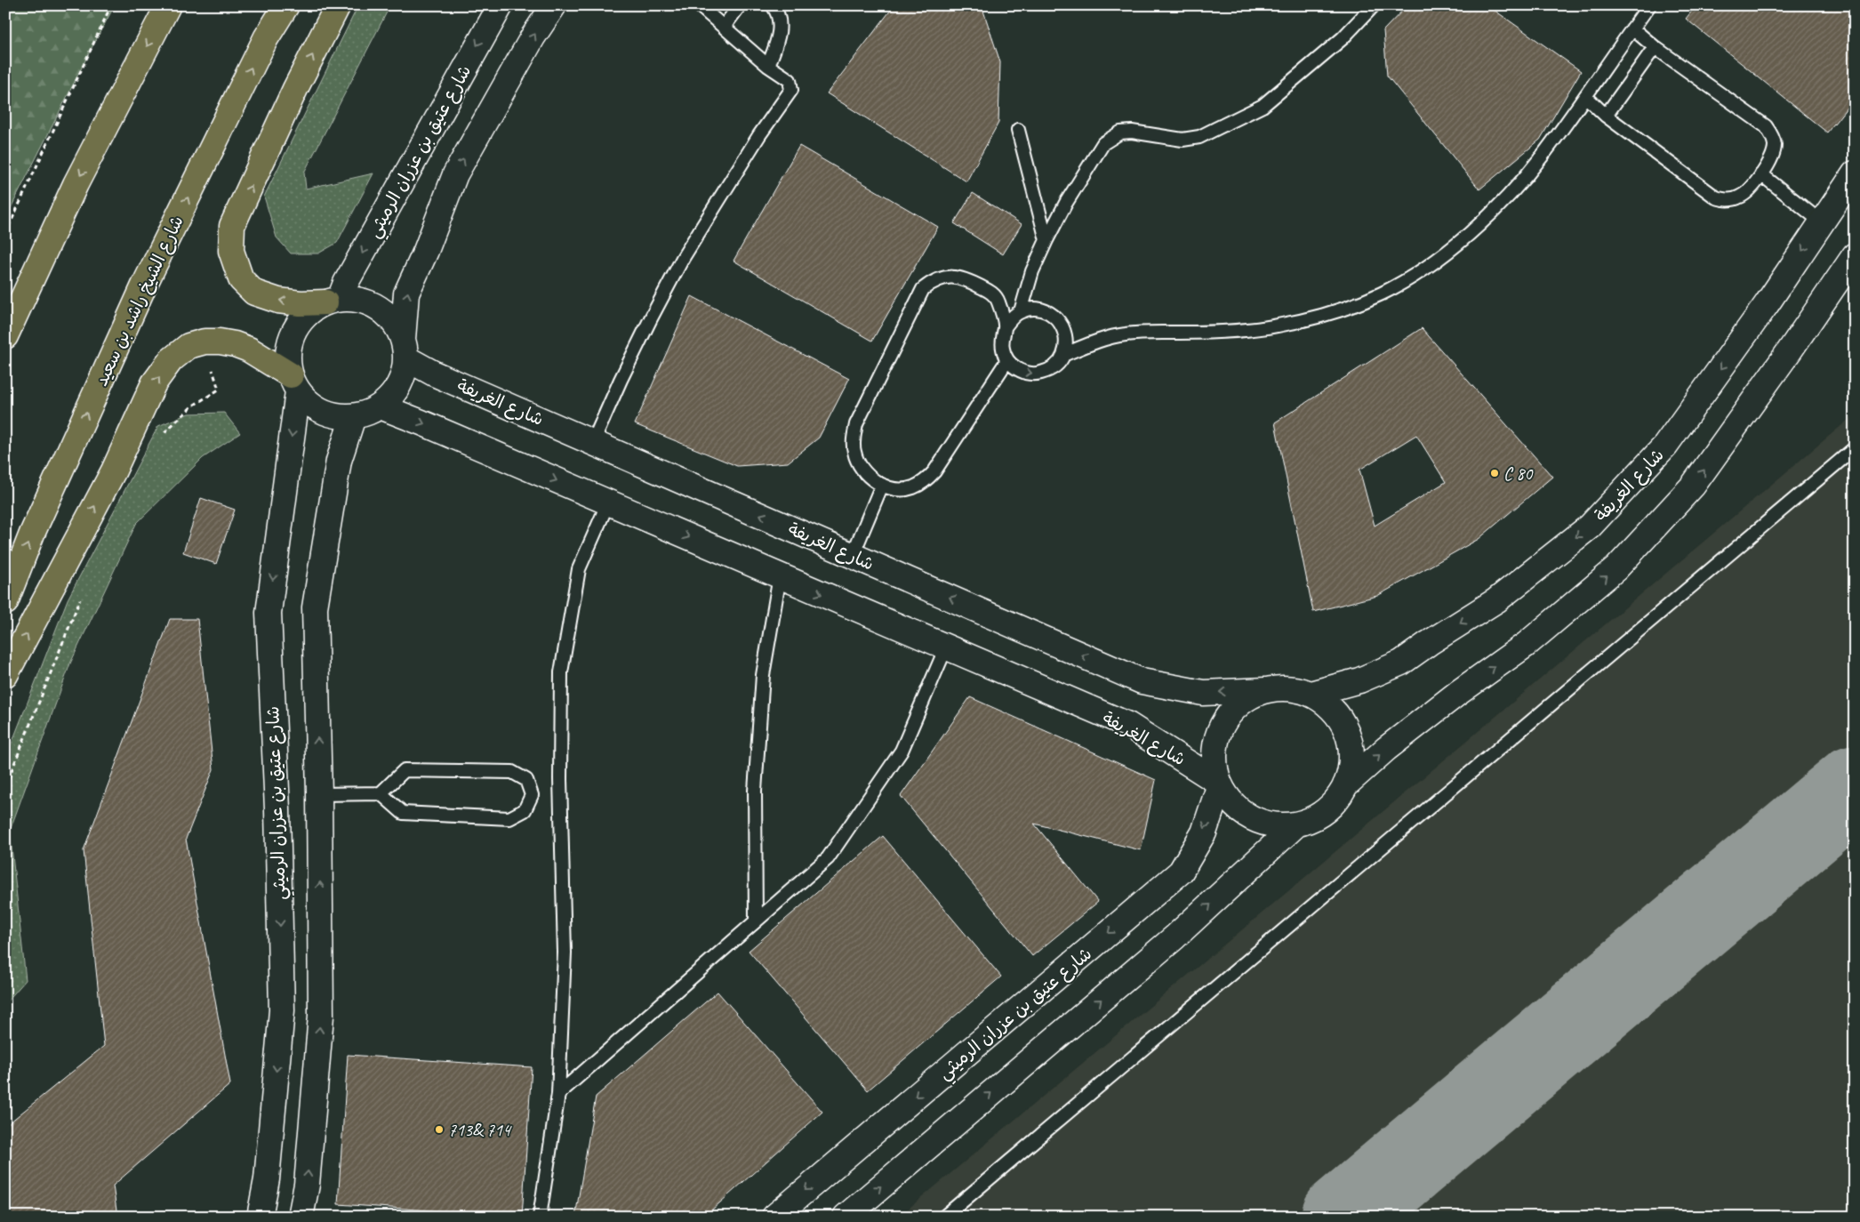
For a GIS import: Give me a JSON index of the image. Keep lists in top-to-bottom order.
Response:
{
  "streets": {
    "main road": ["شارع الشيخ راشد بن سعيد"],
    "street": ["شارع عتيق بن عزران الرميثي", "شارع الغريفة"]
  },
  "crossings": [
    ["شارع عتيق بن عزران الرميثي", "شارع الغريفة"]
  ],
  "places": ["C 80", "713& 714"]
}
